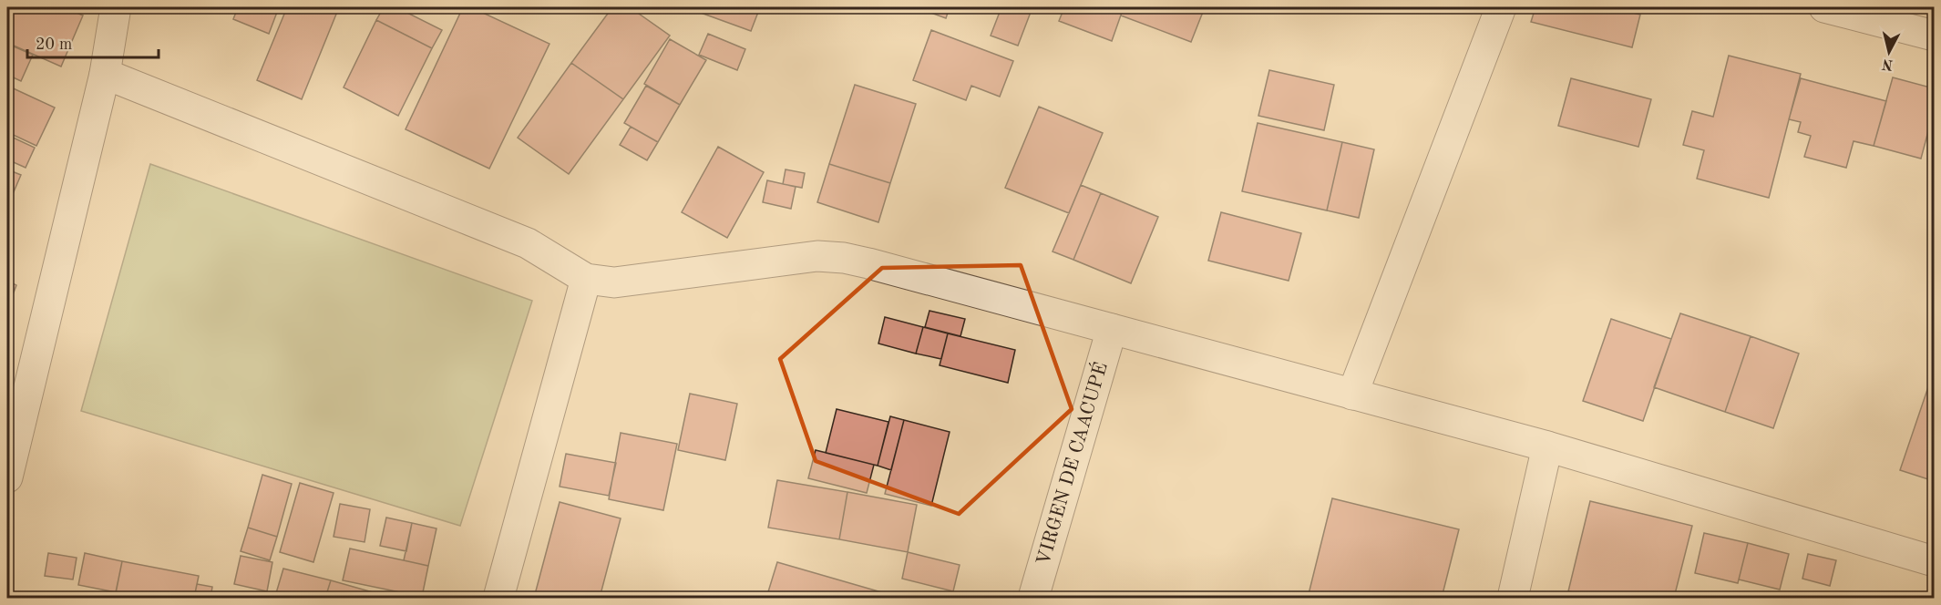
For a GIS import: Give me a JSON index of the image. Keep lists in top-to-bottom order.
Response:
{
  "streets": {
    "street": ["VIRGEN DE CAACUPÉ"]
  },
  "scale_bar": "20 m",
  "north": "bottom"
}
